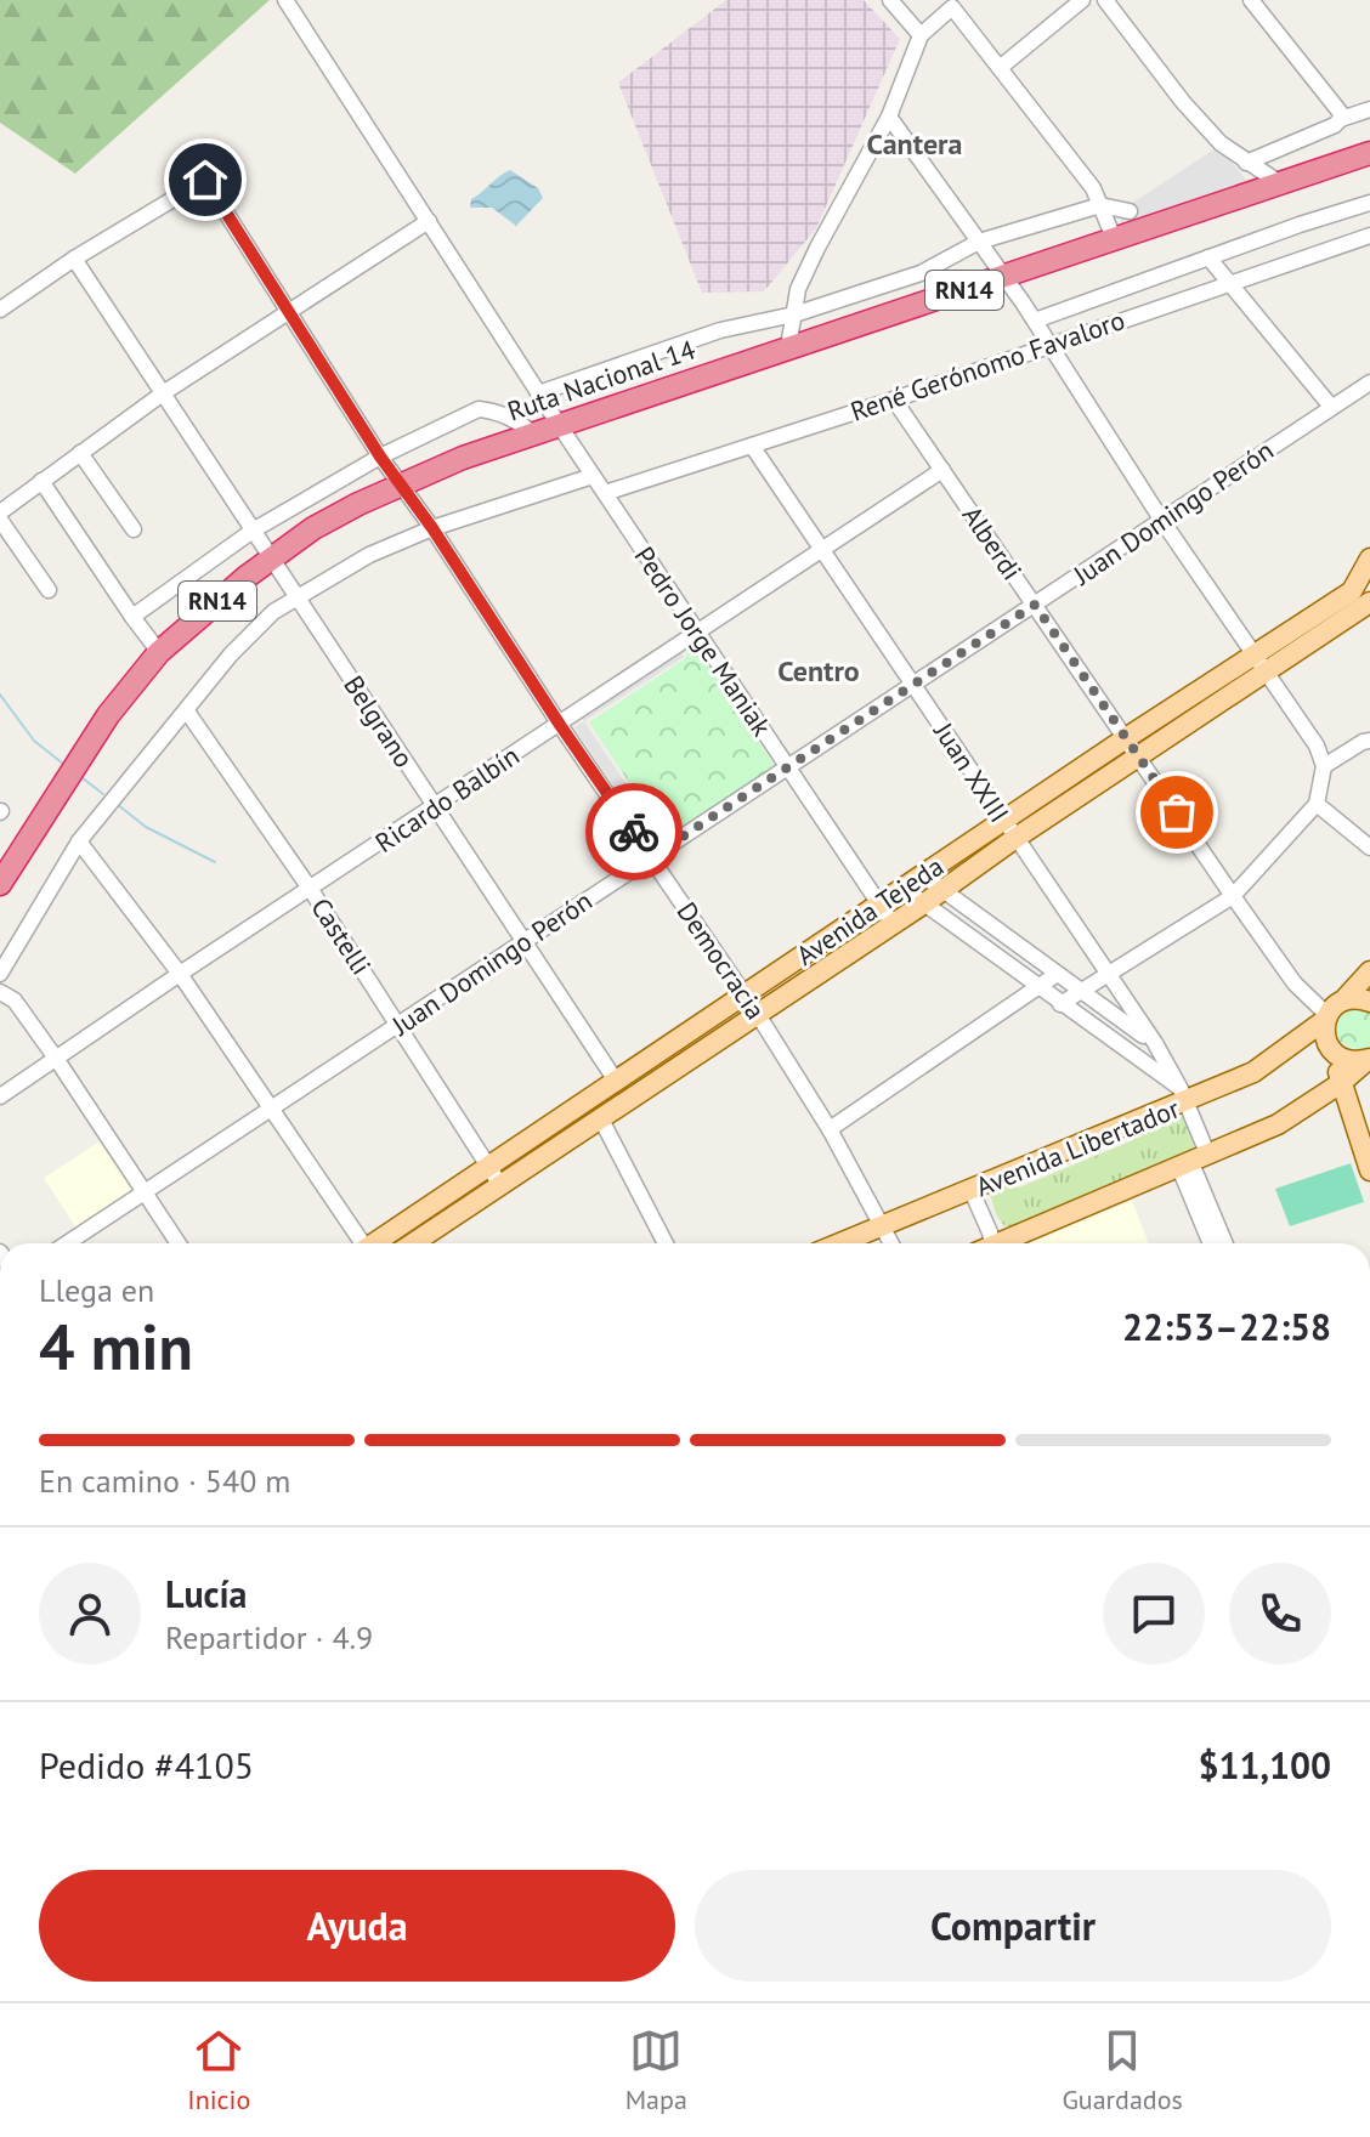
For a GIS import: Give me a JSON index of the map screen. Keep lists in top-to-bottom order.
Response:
{
  "streets": {
    "highway": ["RN14", "Ruta Nacional 14"],
    "main road": ["Avenida Tejeda", "Avenida Libertador"],
    "street": [
      "René Gerónomo Favaloro",
      "Juan Domingo Perón",
      "Alberdi",
      "Pedro Jorge Maniak",
      "Belgrano",
      "Juan XXIII",
      "Ricardo Balbín",
      "Castelli",
      "Democracia"
    ]
  },
  "crossings": [
    ["René Gerónomo Favaloro", "Alberdi"],
    ["René Gerónomo Favaloro", "Pedro Jorge Maniak"],
    ["René Gerónomo Favaloro", "Juan XXIII"],
    ["Ruta Nacional 14", "Pedro Jorge Maniak"],
    ["Ruta Nacional 14", "Belgrano"],
    ["Ruta Nacional 14", "Democracia"],
    ["Juan Domingo Perón", "Alberdi"],
    ["Juan Domingo Perón", "Pedro Jorge Maniak"],
    ["Juan Domingo Perón", "Belgrano"],
    ["Juan Domingo Perón", "Juan XXIII"],
    ["Juan Domingo Perón", "Castelli"],
    ["Juan Domingo Perón", "Democracia"],
    ["Alberdi", "Ricardo Balbín"],
    ["Alberdi", "Avenida Tejeda"],
    ["Alberdi", "Avenida Libertador"],
    ["Pedro Jorge Maniak", "Ricardo Balbín"],
    ["Pedro Jorge Maniak", "Avenida Tejeda"],
    ["Belgrano", "Ricardo Balbín"],
    ["Belgrano", "Avenida Tejeda"],
    ["Juan XXIII", "Ricardo Balbín"],
    ["Juan XXIII", "Avenida Tejeda"],
    ["Juan XXIII", "Avenida Libertador"],
    ["Ricardo Balbín", "Castelli"],
    ["Ricardo Balbín", "Democracia"],
    ["Avenida Tejeda", "Castelli"],
    ["Avenida Tejeda", "Democracia"],
    ["Democracia", "Avenida Libertador"]
  ],
  "districts": ["Cantera", "Centro"],
  "page": {
    "heading": ["4 min", "Llega en", "22:53–22:58"],
    "panel": [
      "Lucía",
      "Repartidor · 4.9",
      "Pedido #4105",
      "$11,100"
    ],
    "bar": "En camino · 540 m",
    "buttons": ["Ayuda", "Compartir"],
    "tabs": ["Inicio", "Mapa", "Guardados"]
  }
}
